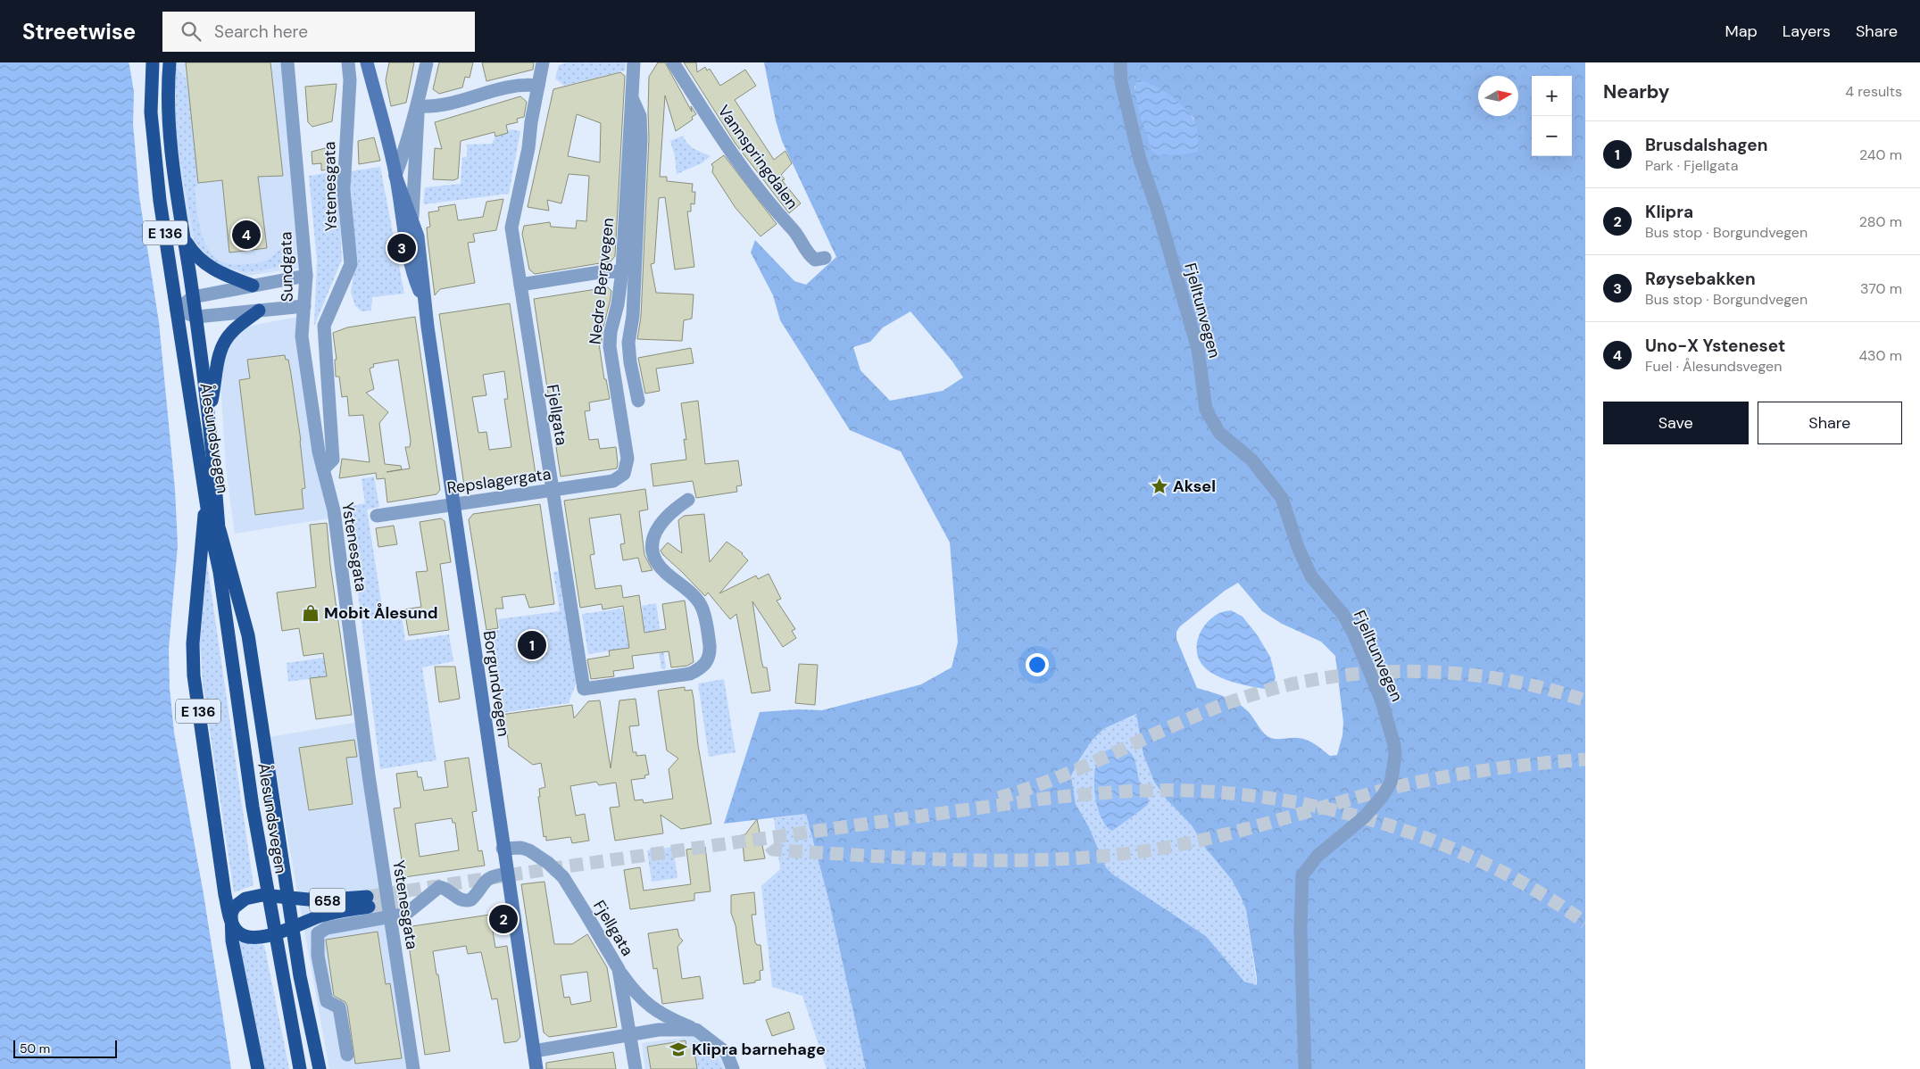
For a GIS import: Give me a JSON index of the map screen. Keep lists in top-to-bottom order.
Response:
{
  "streets": {
    "highway": ["E 136", "Ålesundsvegen", "658"],
    "main road": ["Borgundvegen"],
    "street": [
      "Vannspringdalen",
      "Ystenesgata",
      "Sundgata",
      "Nedre Bergvegen",
      "Fjelltunvegen",
      "Fjellgata",
      "Repslagergata"
    ]
  },
  "crossings": [
    ["Ystenesgata", "Sundgata"],
    ["E 136", "Ålesundsvegen"],
    ["E 136", "658"],
    ["Nedre Bergvegen", "Repslagergata"],
    ["Fjellgata", "Repslagergata"],
    ["Fjellgata", "Borgundvegen"],
    ["Repslagergata", "Borgundvegen"]
  ],
  "places": {
    "place": ["Aksel"],
    "shop": ["Mobit Ålesund"],
    "school or university": ["Klipra barnehage"]
  },
  "scale_bar": "50 m",
  "north": "right",
  "page": {
    "header": "Streetwise",
    "search": "Search here",
    "nav": ["Map", "Layers", "Share"],
    "heading": ["Nearby", "4 results"],
    "map_buttons": ["+", "−"],
    "list": [
      {
        "mark": "1",
        "name": "Brusdalshagen",
        "note": "Park · Fjellgata",
        "value": "240 m"
      },
      {
        "mark": "2",
        "name": "Klipra",
        "note": "Bus stop · Borgundvegen",
        "value": "280 m"
      },
      {
        "mark": "3",
        "name": "Røysebakken",
        "note": "Bus stop · Borgundvegen",
        "value": "370 m"
      },
      {
        "mark": "4",
        "name": "Uno-X Ysteneset",
        "note": "Fuel · Ålesundsvegen",
        "value": "430 m"
      }
    ],
    "pins": [
      "4",
      "3",
      "1",
      "2"
    ],
    "buttons": ["Save", "Share"],
    "scale": "50 m"
  }
}
